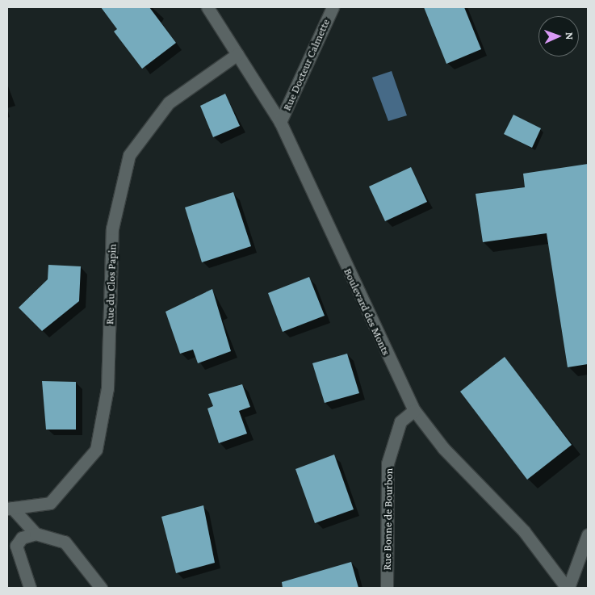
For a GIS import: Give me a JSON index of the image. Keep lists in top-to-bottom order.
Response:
{
  "streets": {
    "street": [
      "Rue Docteur Calmette",
      "Rue du Clos Papin",
      "Boulevard des Monts",
      "Rue Bonne de Bourbon"
    ]
  },
  "crossings": [
    ["Rue Docteur Calmette", "Boulevard des Monts"],
    ["Rue du Clos Papin", "Boulevard des Monts"],
    ["Boulevard des Monts", "Rue Bonne de Bourbon"]
  ],
  "north": "right"
}
